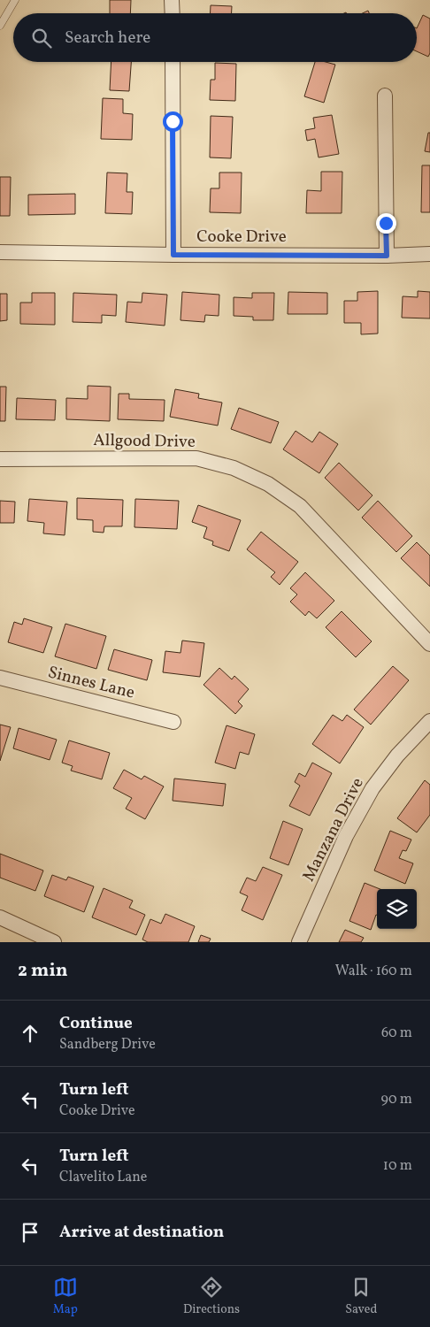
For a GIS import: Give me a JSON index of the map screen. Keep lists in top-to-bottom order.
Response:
{
  "streets": {
    "street": [
      "Cooke Drive",
      "Allgood Drive",
      "Sinnes Lane",
      "Manzana Drive"
    ]
  },
  "page": {
    "search": "Search here",
    "heading": ["2 min", "Walk · 160 m"],
    "list": [
      ["Continue", "Sandberg Drive", "60 m"],
      ["Turn left", "Cooke Drive", "90 m"],
      ["Turn left", "Clavelito Lane", "10 m"],
      "Arrive at destination"
    ],
    "nav": ["Map", "Directions", "Saved"]
  }
}
